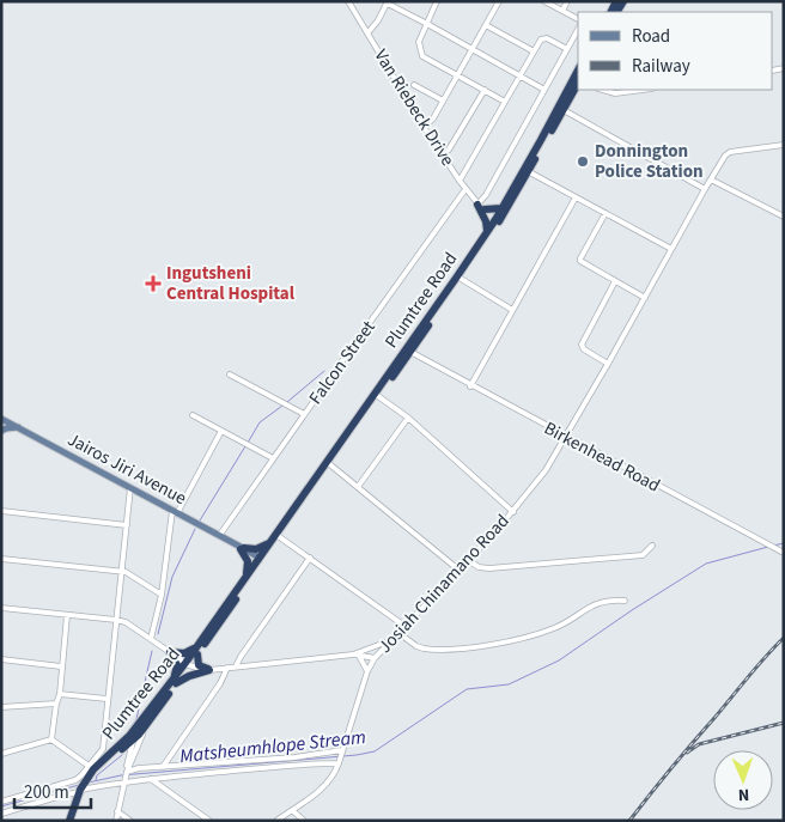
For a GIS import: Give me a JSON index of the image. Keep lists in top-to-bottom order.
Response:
{
  "streets": {
    "highway": ["Plumtree Road"],
    "main road": ["Jairos Jiri Avenue"],
    "street": [
      "Van Riebeck Drive",
      "Falcon Street",
      "Birkenhead Road",
      "Josiah Chinamano Road"
    ]
  },
  "crossings": [
    ["Van Riebeck Drive", "Plumtree Road"],
    ["Van Riebeck Drive", "Falcon Street"],
    ["Plumtree Road", "Birkenhead Road"],
    ["Plumtree Road", "Jairos Jiri Avenue"],
    ["Falcon Street", "Jairos Jiri Avenue"],
    ["Birkenhead Road", "Josiah Chinamano Road"]
  ],
  "water": ["Matsheumhlope Stream"],
  "places": {
    "other": ["Donnington Police Station"],
    "health": ["Ingutsheni Central Hospital"]
  },
  "legend": ["Road", "Railway"],
  "scale_bar": "200 m",
  "north": "bottom"
}
